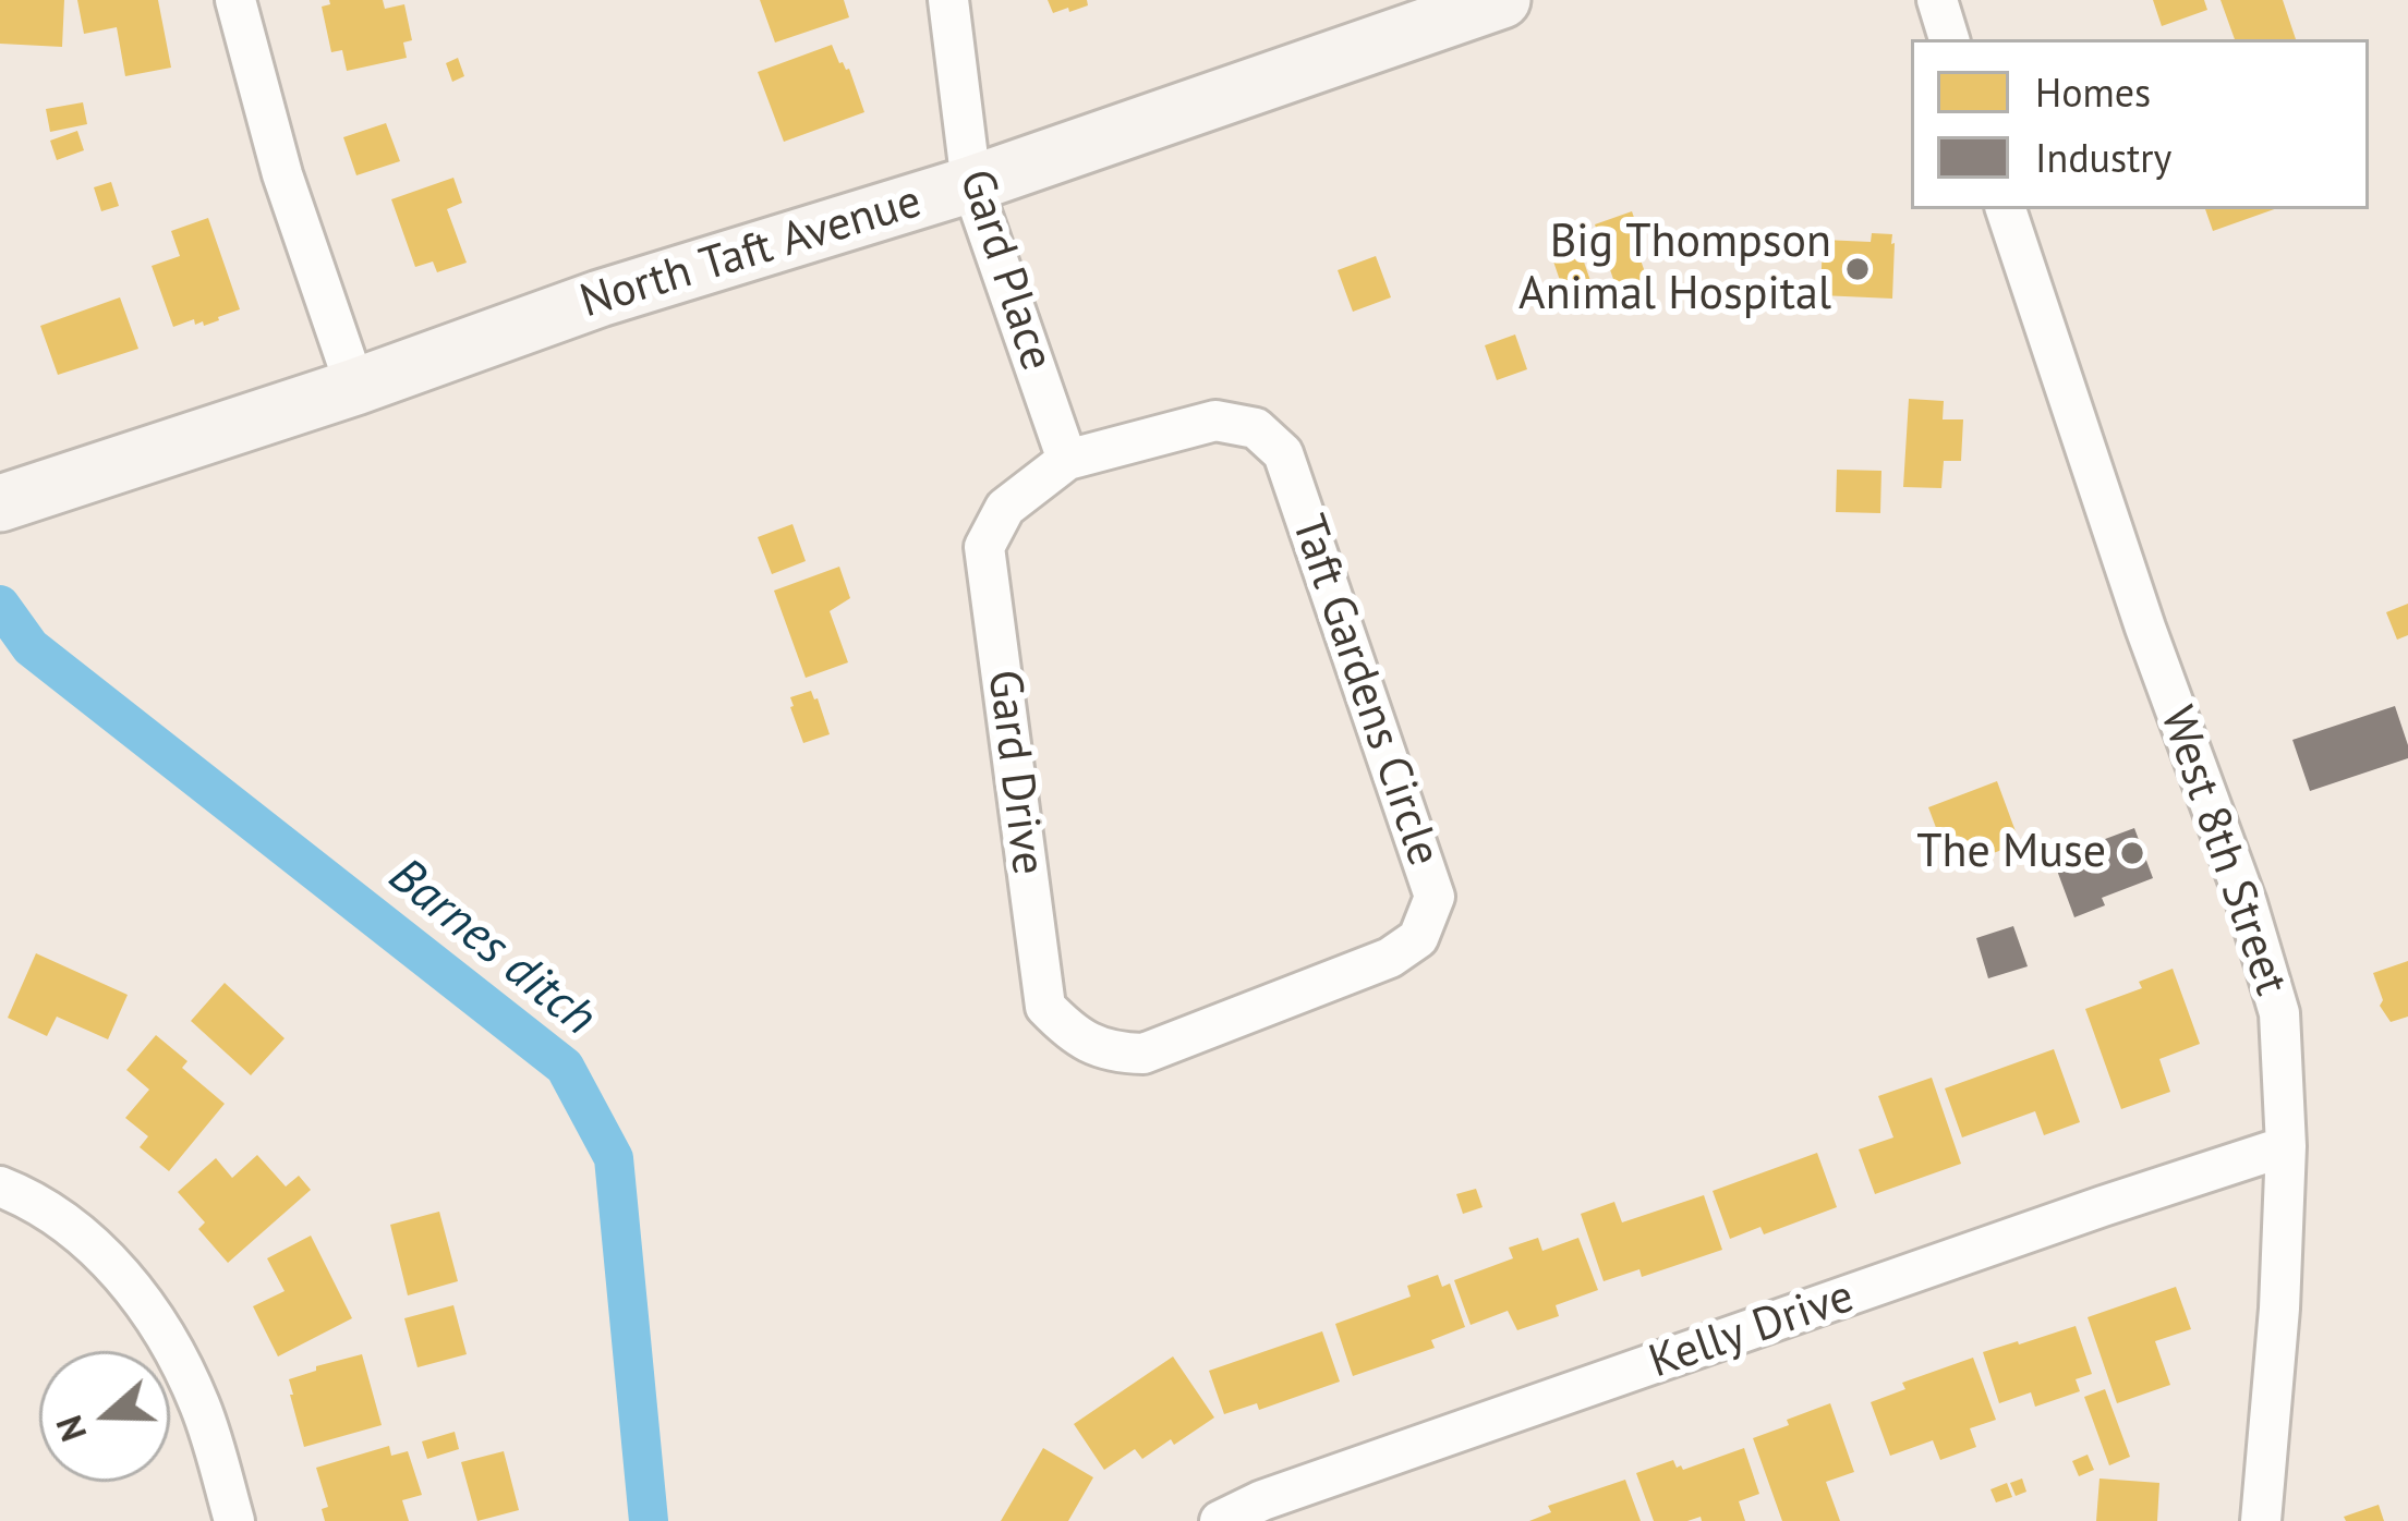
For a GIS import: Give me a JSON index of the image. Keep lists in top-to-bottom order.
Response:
{
  "streets": {
    "main road": ["North Taft Avenue"],
    "street": [
      "Gard Place",
      "Taft Gardens Circle",
      "Gard Drive",
      "West 8th Street",
      "Kelly Drive"
    ]
  },
  "crossings": [
    ["North Taft Avenue", "Gard Place"],
    ["Gard Place", "Taft Gardens Circle"],
    ["Gard Place", "Gard Drive"],
    ["Taft Gardens Circle", "Gard Drive"],
    ["West 8th Street", "Kelly Drive"]
  ],
  "water": ["Barnes ditch"],
  "places": ["Big Thompson Animal Hospital", "The Muse"],
  "legend": ["Homes", "Industry"],
  "north": "left"
}
